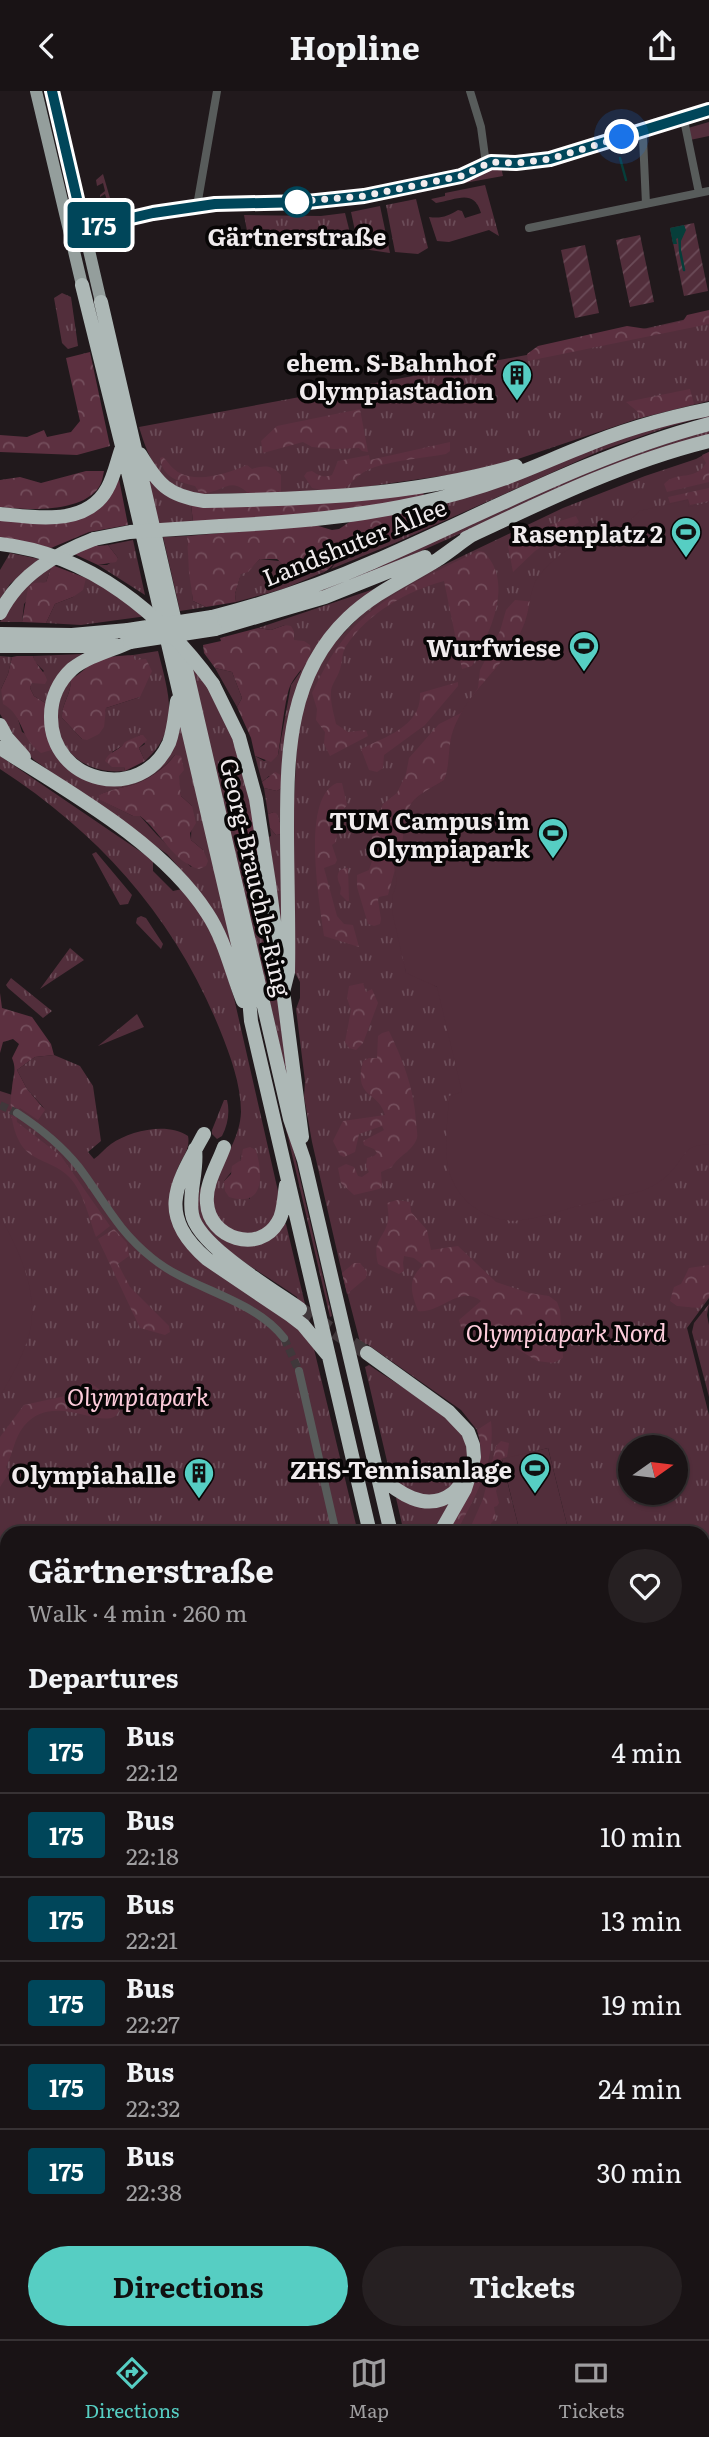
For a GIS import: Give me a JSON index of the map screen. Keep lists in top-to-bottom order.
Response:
{
  "streets": {
    "highway": ["Landshuter Allee", "Georg-Brauchle-Ring"]
  },
  "parks": ["Olympiapark Nord", "Olympiapark"],
  "places": {
    "other": ["Gärtnerstraße"],
    "building": ["ehem. S-Bahnhof Olympiastadion", "Olympiahalle"],
    "sports": [
      "Rasenplatz 2",
      "Wurfwiese",
      "TUM Campus im Olympiapark",
      "ZHS-Tennisanlage"
    ]
  },
  "lines": ["bus line 175"],
  "north": "right",
  "page": {
    "header": "Hopline",
    "on_map": "175",
    "heading": [
      ["Gärtnerstraße", "Walk · 4 min · 260 m"],
      "Departures"
    ],
    "list": [
      {
        "mark": "175",
        "name": "Bus",
        "note": "22:12",
        "value": "4 min"
      },
      {
        "mark": "175",
        "name": "Bus",
        "note": "22:18",
        "value": "10 min"
      },
      {
        "mark": "175",
        "name": "Bus",
        "note": "22:21",
        "value": "13 min"
      },
      {
        "mark": "175",
        "name": "Bus",
        "note": "22:27",
        "value": "19 min"
      },
      {
        "mark": "175",
        "name": "Bus",
        "note": "22:32",
        "value": "24 min"
      },
      {
        "mark": "175",
        "name": "Bus",
        "note": "22:38",
        "value": "30 min"
      }
    ],
    "buttons": ["Directions", "Tickets"],
    "tabs": ["Directions", "Map", "Tickets"]
  }
}
